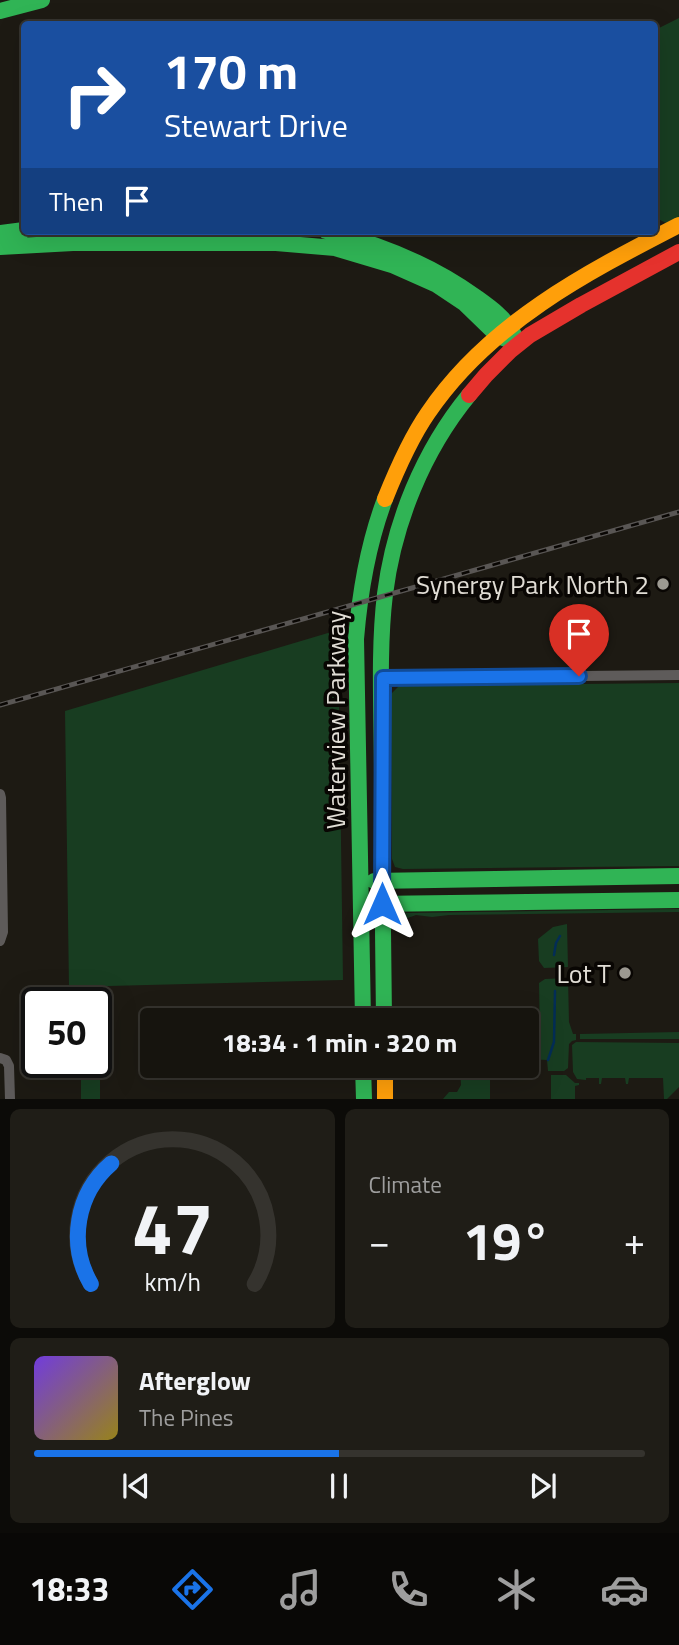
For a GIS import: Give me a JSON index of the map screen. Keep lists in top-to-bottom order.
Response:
{
  "streets": {
    "main road": ["Waterview Parkway"]
  },
  "places": ["Synergy Park North 2", "Lot T"],
  "page": {
    "turn": ["170 m", "Stewart Drive"],
    "then": "Then",
    "limit": "50",
    "trip": "18:34 · 1 min · 320 m",
    "tile": "Climate",
    "heat": ["−", "19°", "+"],
    "song": ["Afterglow", "The Pines"],
    "tabs": "18:33",
    "gauge": ["47", "km/h"]
  }
}
